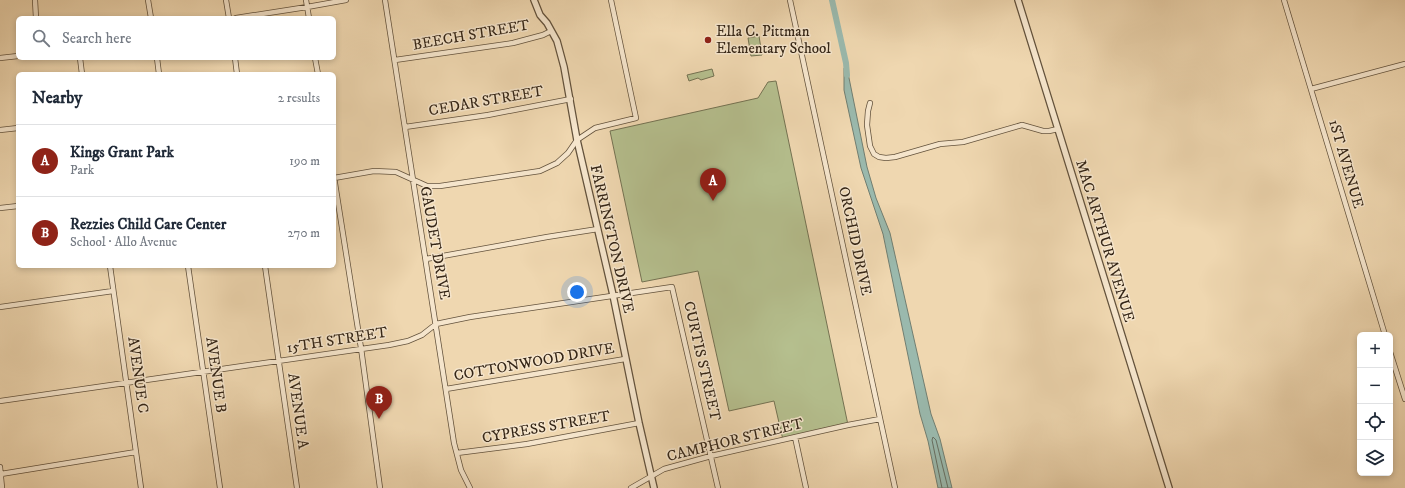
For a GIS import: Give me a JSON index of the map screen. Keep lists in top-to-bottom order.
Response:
{
  "streets": {
    "street": [
      "BEECH STREET",
      "CEDAR STREET",
      "1ST AVENUE",
      "FARRINGTON DRIVE",
      "ORCHID DRIVE",
      "MAC ARTHUR AVENUE",
      "GAUDET DRIVE",
      "15TH STREET",
      "CURTIS STREET",
      "COTTONWOOD DRIVE",
      "AVENUE C",
      "AVENUE B",
      "AVENUE A",
      "CYPRESS STREET",
      "CAMPHOR STREET"
    ]
  },
  "crossings": [
    ["BEECH STREET", "FARRINGTON DRIVE"],
    ["BEECH STREET", "GAUDET DRIVE"],
    ["CEDAR STREET", "FARRINGTON DRIVE"],
    ["CEDAR STREET", "GAUDET DRIVE"],
    ["FARRINGTON DRIVE", "15TH STREET"],
    ["FARRINGTON DRIVE", "COTTONWOOD DRIVE"],
    ["FARRINGTON DRIVE", "CYPRESS STREET"],
    ["FARRINGTON DRIVE", "CAMPHOR STREET"],
    ["ORCHID DRIVE", "CAMPHOR STREET"],
    ["GAUDET DRIVE", "15TH STREET"],
    ["GAUDET DRIVE", "COTTONWOOD DRIVE"],
    ["GAUDET DRIVE", "CYPRESS STREET"],
    ["15TH STREET", "CURTIS STREET"],
    ["15TH STREET", "AVENUE C"],
    ["15TH STREET", "AVENUE B"],
    ["15TH STREET", "AVENUE A"],
    ["CURTIS STREET", "CAMPHOR STREET"]
  ],
  "places": ["Ella C. Pittman Elementary School"],
  "page": {
    "search": "Search here",
    "heading": ["Nearby", "2 results"],
    "list": [
      {
        "mark": "A",
        "name": "Kings Grant Park",
        "note": "Park",
        "value": "190 m"
      },
      {
        "mark": "B",
        "name": "Rezzies Child Care Center",
        "note": "School · Allo Avenue",
        "value": "270 m"
      }
    ],
    "pins": ["A", "B"],
    "map_buttons": ["+", "−"]
  }
}
